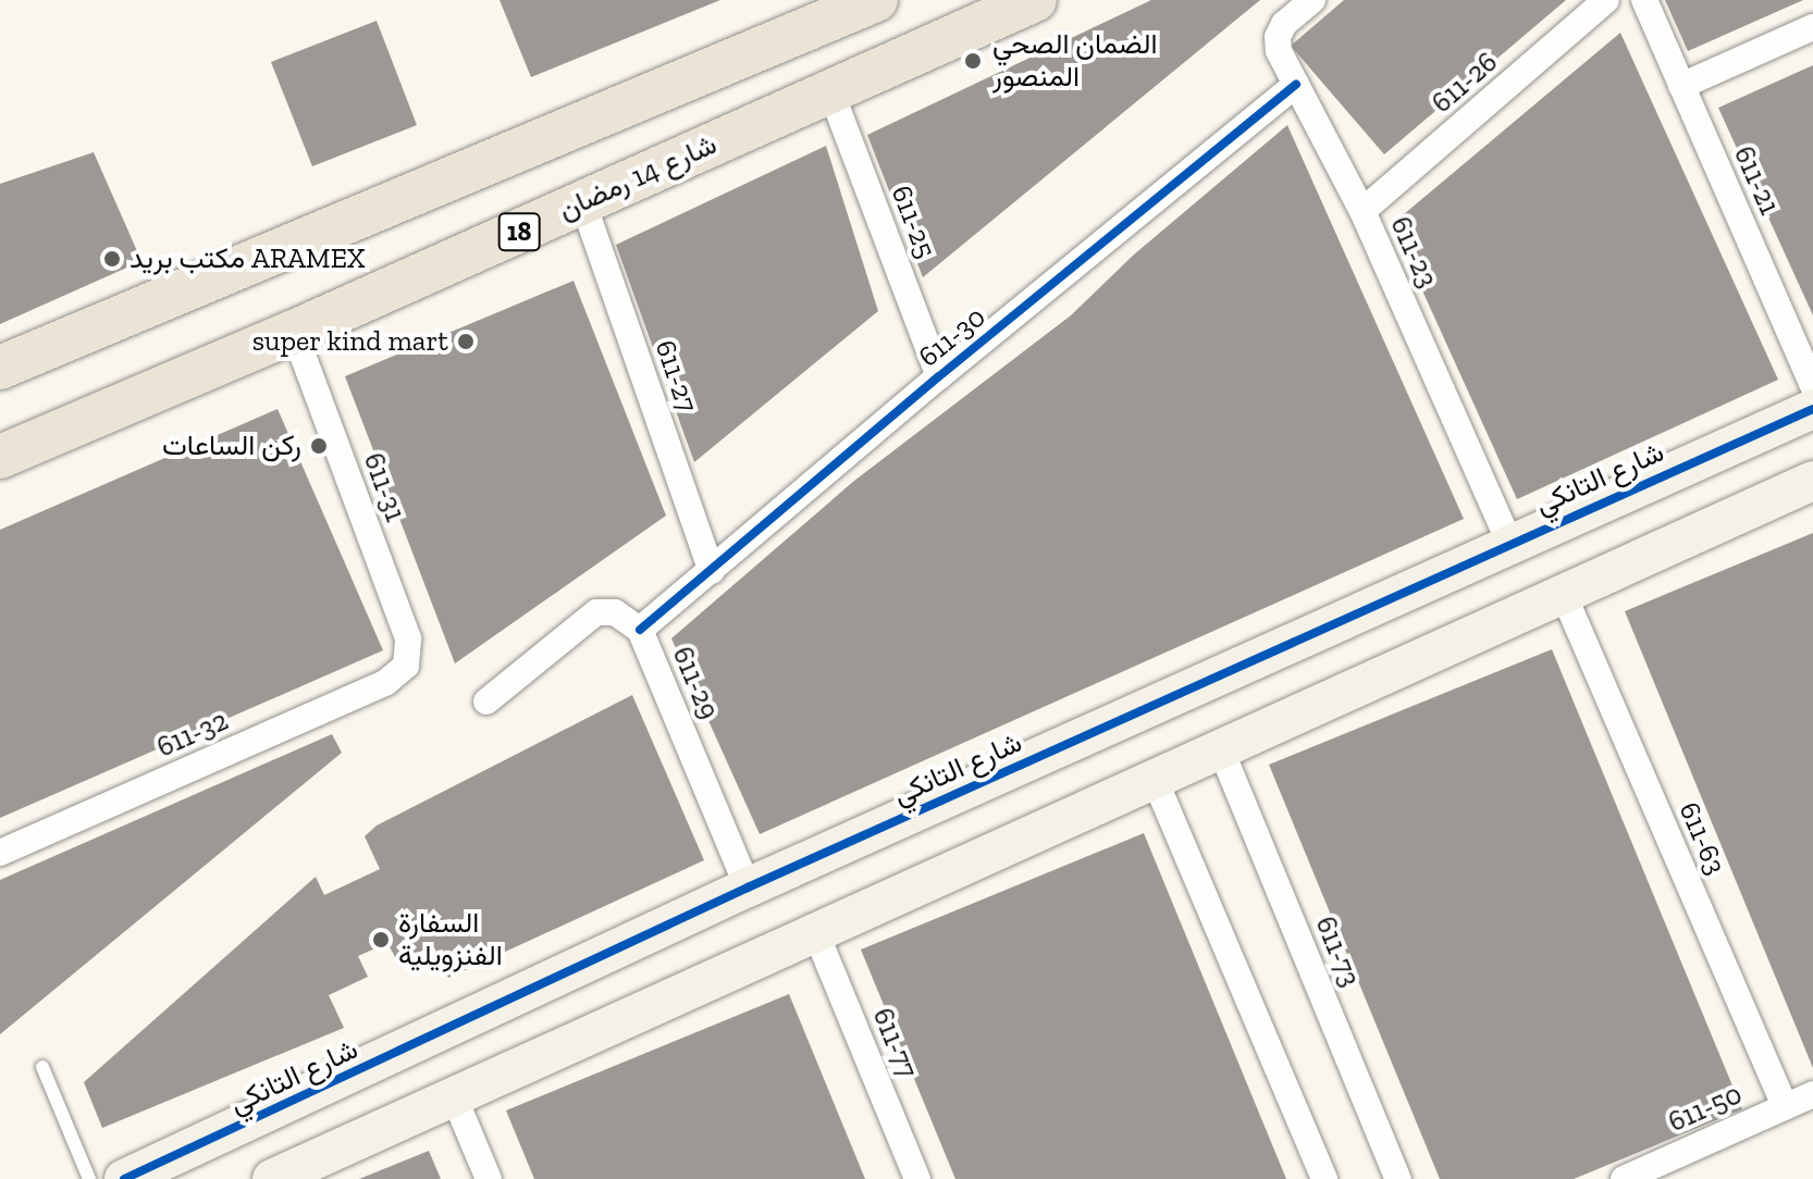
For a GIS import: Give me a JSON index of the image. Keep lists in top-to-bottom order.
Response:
{
  "streets": {
    "main road": ["شارع 14 رمضان", "18"],
    "street": [
      "611-26",
      "611-21",
      "611-25",
      "611-23",
      "611-30",
      "611-27",
      "شارع التانكي",
      "611-31",
      "611-29",
      "611-32",
      "611-63",
      "611-73",
      "611-77",
      "611-50"
    ]
  },
  "crossings": [
    ["611-26", "611-23"],
    ["شارع 14 رمضان", "611-25"],
    ["شارع 14 رمضان", "611-27"],
    ["شارع 14 رمضان", "611-31"],
    ["611-25", "611-30"],
    ["611-23", "611-30"],
    ["611-23", "شارع التانكي"],
    ["611-30", "611-27"],
    ["611-30", "611-29"],
    ["شارع التانكي", "611-29"],
    ["611-31", "611-32"],
    ["611-63", "611-50"]
  ],
  "places": [
    "الضمان الصحي المنصور",
    "مكتب بريد ARAMEX",
    "super kind mart",
    "ركن الساعات",
    "السفارة الفنزويلية"
  ]
}
